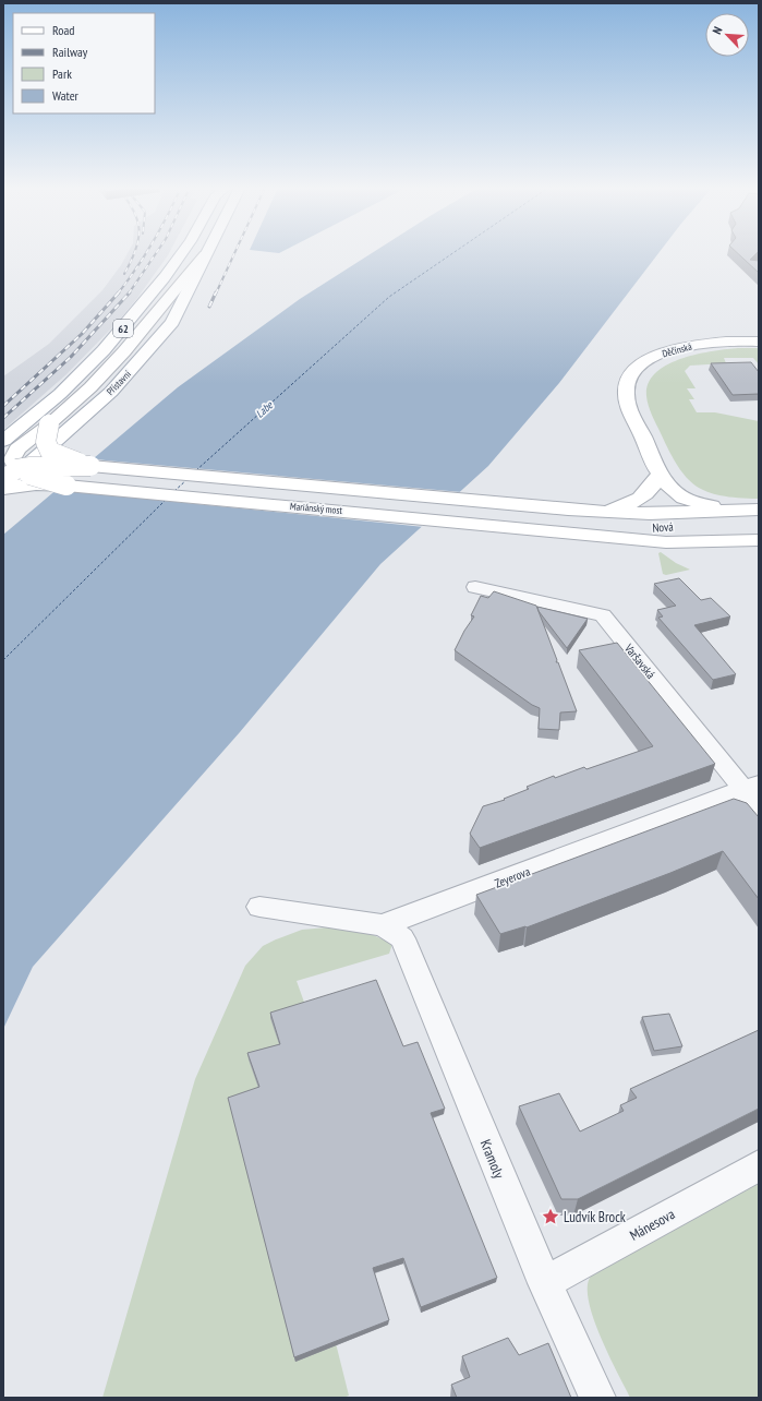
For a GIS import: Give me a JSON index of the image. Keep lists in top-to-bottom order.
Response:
{
  "streets": {
    "street": [
      "62",
      "Děčínská",
      "Přístavní",
      "Mariánský most",
      "Nová",
      "Varšavská",
      "Zeyerova",
      "Kramoly",
      "Mánesova"
    ]
  },
  "crossings": [
    ["Děčínská", "Nová"],
    ["Přístavní", "Mariánský most"],
    ["Mariánský most", "Nová"],
    ["Varšavská", "Zeyerova"],
    ["Zeyerova", "Kramoly"],
    ["Kramoly", "Mánesova"]
  ],
  "water": ["Labe"],
  "places": {
    "place": ["Ludvík Brock"]
  },
  "legend": [
    "Road",
    "Railway",
    "Park",
    "Water"
  ],
  "north": "top left"
}
